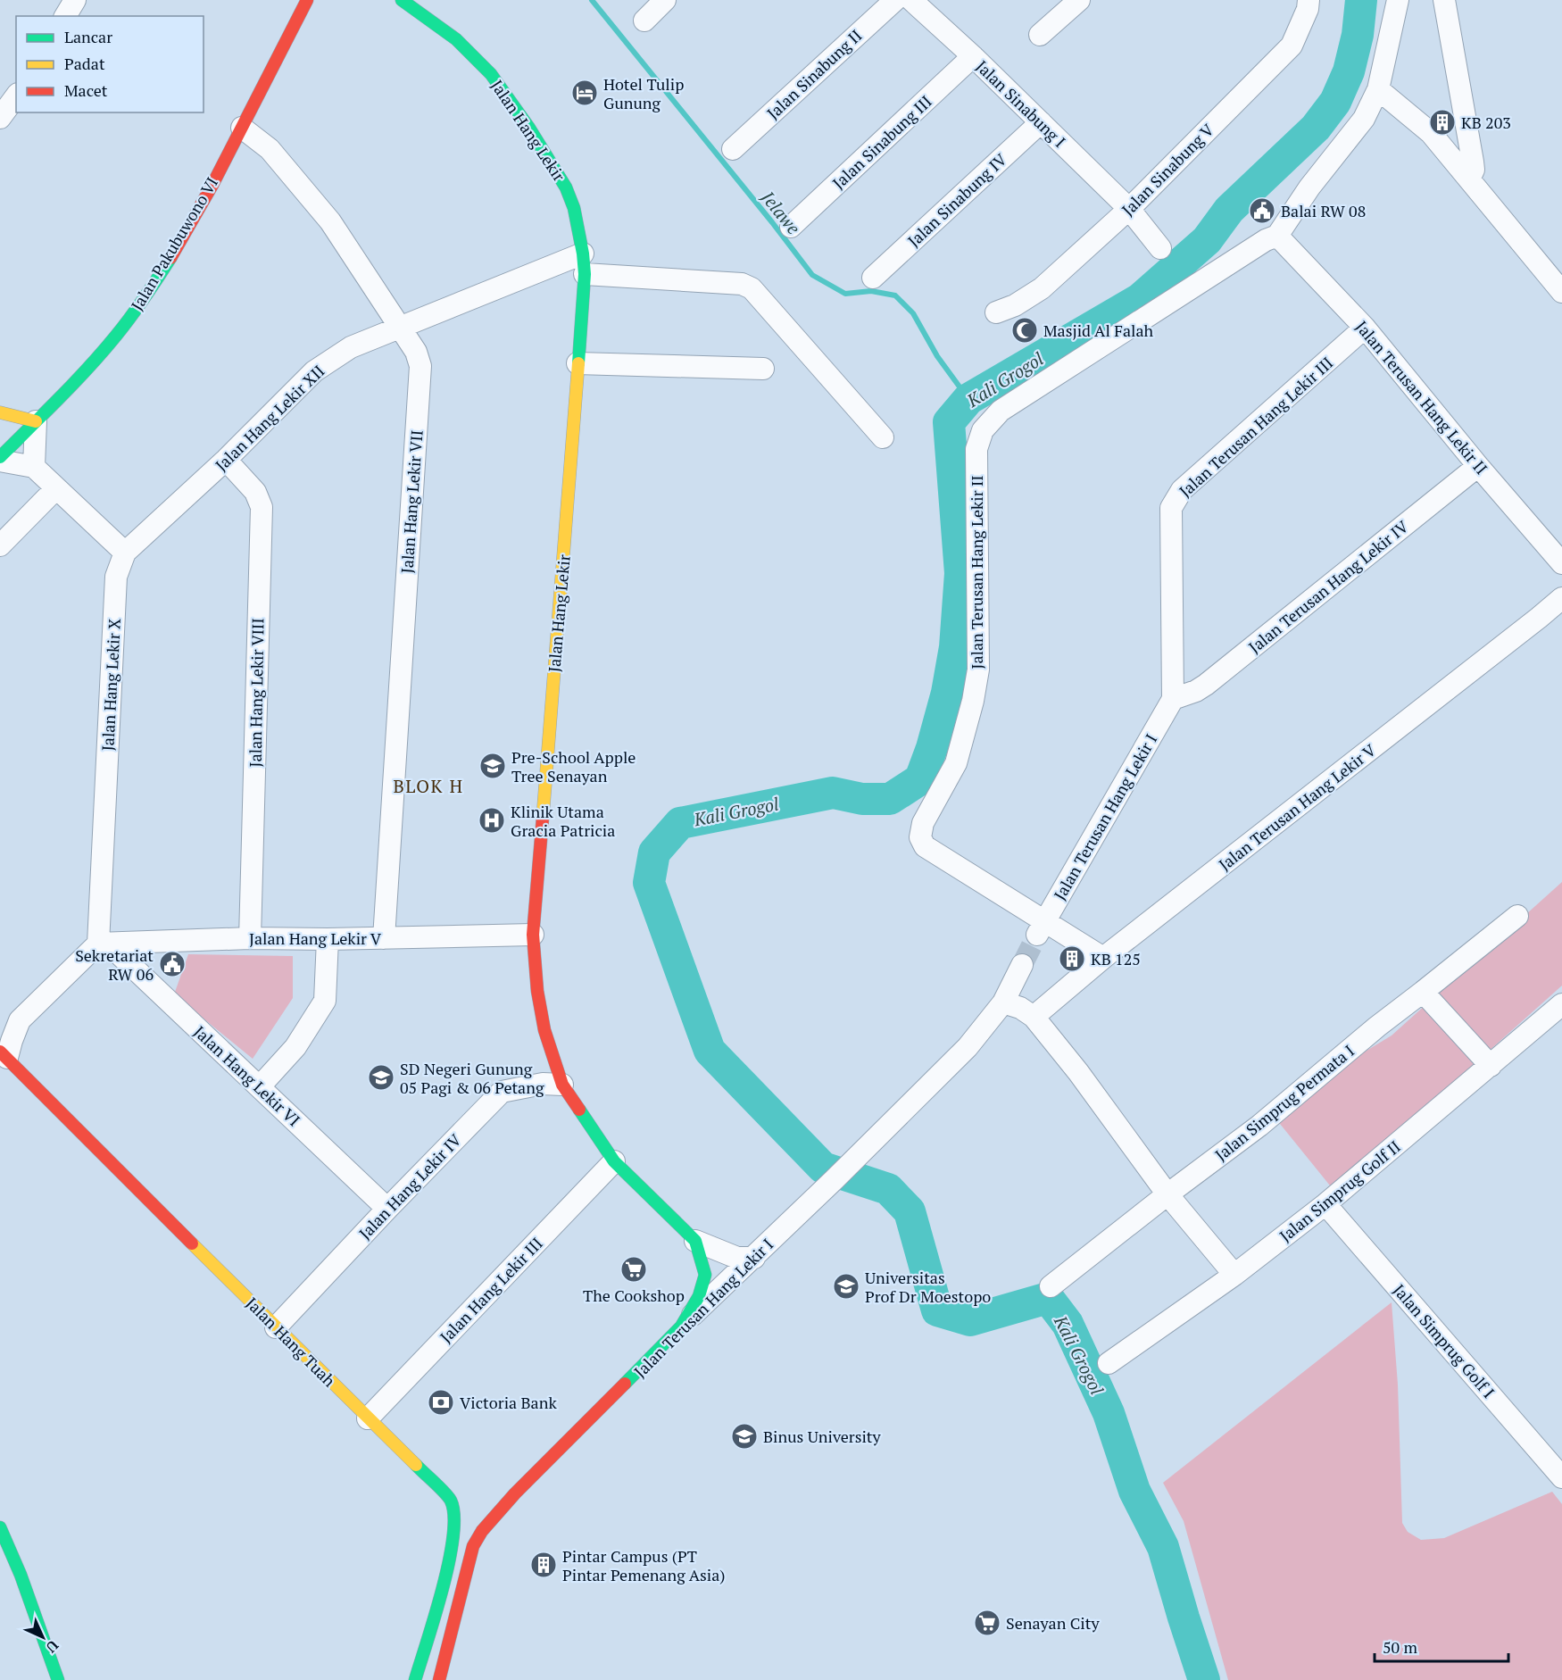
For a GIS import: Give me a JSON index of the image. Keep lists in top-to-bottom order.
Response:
{
  "streets": {
    "main road": [
      "Jalan Hang Lekir",
      "Jalan Pakubuwono VI",
      "Jalan Terusan Hang Lekir I",
      "Jalan Hang Tuah"
    ],
    "street": [
      "Jalan Sinabung II",
      "Jalan Sinabung I",
      "Jalan Sinabung III",
      "Jalan Sinabung V",
      "Jalan Sinabung IV",
      "Jalan Terusan Hang Lekir II",
      "Jalan Hang Lekir XII",
      "Jalan Terusan Hang Lekir III",
      "Jalan Hang Lekir VII",
      "Jalan Terusan Hang Lekir IV",
      "Jalan Hang Lekir X",
      "Jalan Hang Lekir VIII",
      "Jalan Terusan Hang Lekir V",
      "Jalan Hang Lekir V",
      "Jalan Hang Lekir VI",
      "Jalan Simprug Permata I",
      "Jalan Hang Lekir IV",
      "Jalan Simprug Golf II",
      "Jalan Hang Lekir III",
      "Jalan Simprug Golf I"
    ]
  },
  "crossings": [
    ["Jalan Sinabung I", "Jalan Sinabung III"],
    ["Jalan Sinabung I", "Jalan Sinabung V"],
    ["Jalan Sinabung I", "Jalan Sinabung IV"],
    ["Jalan Hang Lekir", "Jalan Hang Lekir XII"],
    ["Jalan Hang Lekir", "Jalan Terusan Hang Lekir I"],
    ["Jalan Hang Lekir", "Jalan Hang Lekir V"],
    ["Jalan Hang Lekir", "Jalan Hang Lekir IV"],
    ["Jalan Hang Lekir", "Jalan Hang Lekir III"],
    ["Jalan Pakubuwono VI", "Jalan Hang Lekir VII"],
    ["Jalan Terusan Hang Lekir II", "Jalan Terusan Hang Lekir III"],
    ["Jalan Terusan Hang Lekir II", "Jalan Terusan Hang Lekir IV"],
    ["Jalan Terusan Hang Lekir II", "Jalan Terusan Hang Lekir V"],
    ["Jalan Terusan Hang Lekir II", "Jalan Terusan Hang Lekir I"],
    ["Jalan Hang Lekir XII", "Jalan Hang Lekir VII"],
    ["Jalan Hang Lekir XII", "Jalan Hang Lekir X"],
    ["Jalan Hang Lekir XII", "Jalan Hang Lekir VIII"],
    ["Jalan Terusan Hang Lekir III", "Jalan Terusan Hang Lekir IV"],
    ["Jalan Terusan Hang Lekir III", "Jalan Terusan Hang Lekir I"],
    ["Jalan Hang Lekir VII", "Jalan Hang Lekir V"],
    ["Jalan Terusan Hang Lekir IV", "Jalan Terusan Hang Lekir I"],
    ["Jalan Hang Lekir X", "Jalan Hang Lekir V"],
    ["Jalan Hang Lekir X", "Jalan Hang Lekir VI"],
    ["Jalan Hang Lekir VIII", "Jalan Hang Lekir V"],
    ["Jalan Hang Lekir V", "Jalan Hang Lekir VI"],
    ["Jalan Hang Lekir VI", "Jalan Hang Lekir IV"],
    ["Jalan Hang Lekir IV", "Jalan Hang Tuah"],
    ["Jalan Simprug Golf II", "Jalan Simprug Golf I"],
    ["Jalan Hang Lekir III", "Jalan Hang Tuah"]
  ],
  "districts": ["BLOK H"],
  "water": ["Jelawe", "Kali Grogol"],
  "places": {
    "hotel": ["Hotel Tulip Gunung"],
    "building": ["KB 203", "KB 125", "Pintar Campus (PT Pintar Pemenang Asia)"],
    "public building": ["Balai RW 08", "Sekretariat RW 06"],
    "mosque": ["Masjid Al Falah"],
    "school or university": [
      "Pre-School Apple Tree Senayan",
      "SD Negeri Gunung 05 Pagi & 06 Petang",
      "Universitas Prof Dr Moestopo",
      "Binus University"
    ],
    "hospital": ["Klinik Utama Gracia Patricia"],
    "supermarket": ["The Cookshop", "Senayan City"],
    "bank": ["Victoria Bank"]
  },
  "legend": ["Lancar", "Padat", "Macet"],
  "scale_bar": "50 m",
  "north": "bottom right"
}
